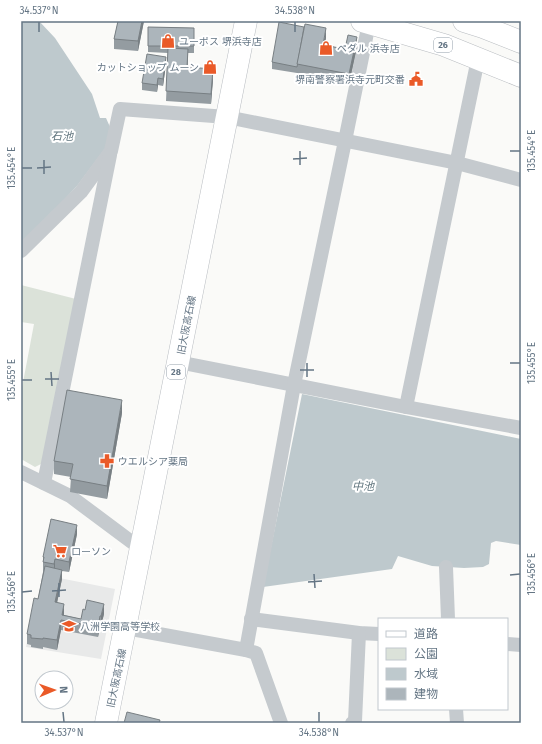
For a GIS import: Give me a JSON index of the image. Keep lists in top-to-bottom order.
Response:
{
  "streets": {
    "main road": ["26", "旧大阪高石線", "28"]
  },
  "water": ["石池", "中池"],
  "places": {
    "shop": ["ユーポス 堺浜寺店", "ペダル 浜寺店", "カットショップ ムーン"],
    "public building": ["堺南警察署浜寺元町交番"],
    "pharmacy": ["ウエルシア薬局"],
    "supermarket": ["ローソン"],
    "school or university": ["八洲学園高等学校"]
  },
  "legend": [
    "道路",
    "公園",
    "水域",
    "建物"
  ],
  "north": "right",
  "coordinates": [
    "34.537°N",
    "34.538°N",
    "135.454°E",
    "135.455°E",
    "135.456°E"
  ]
}
